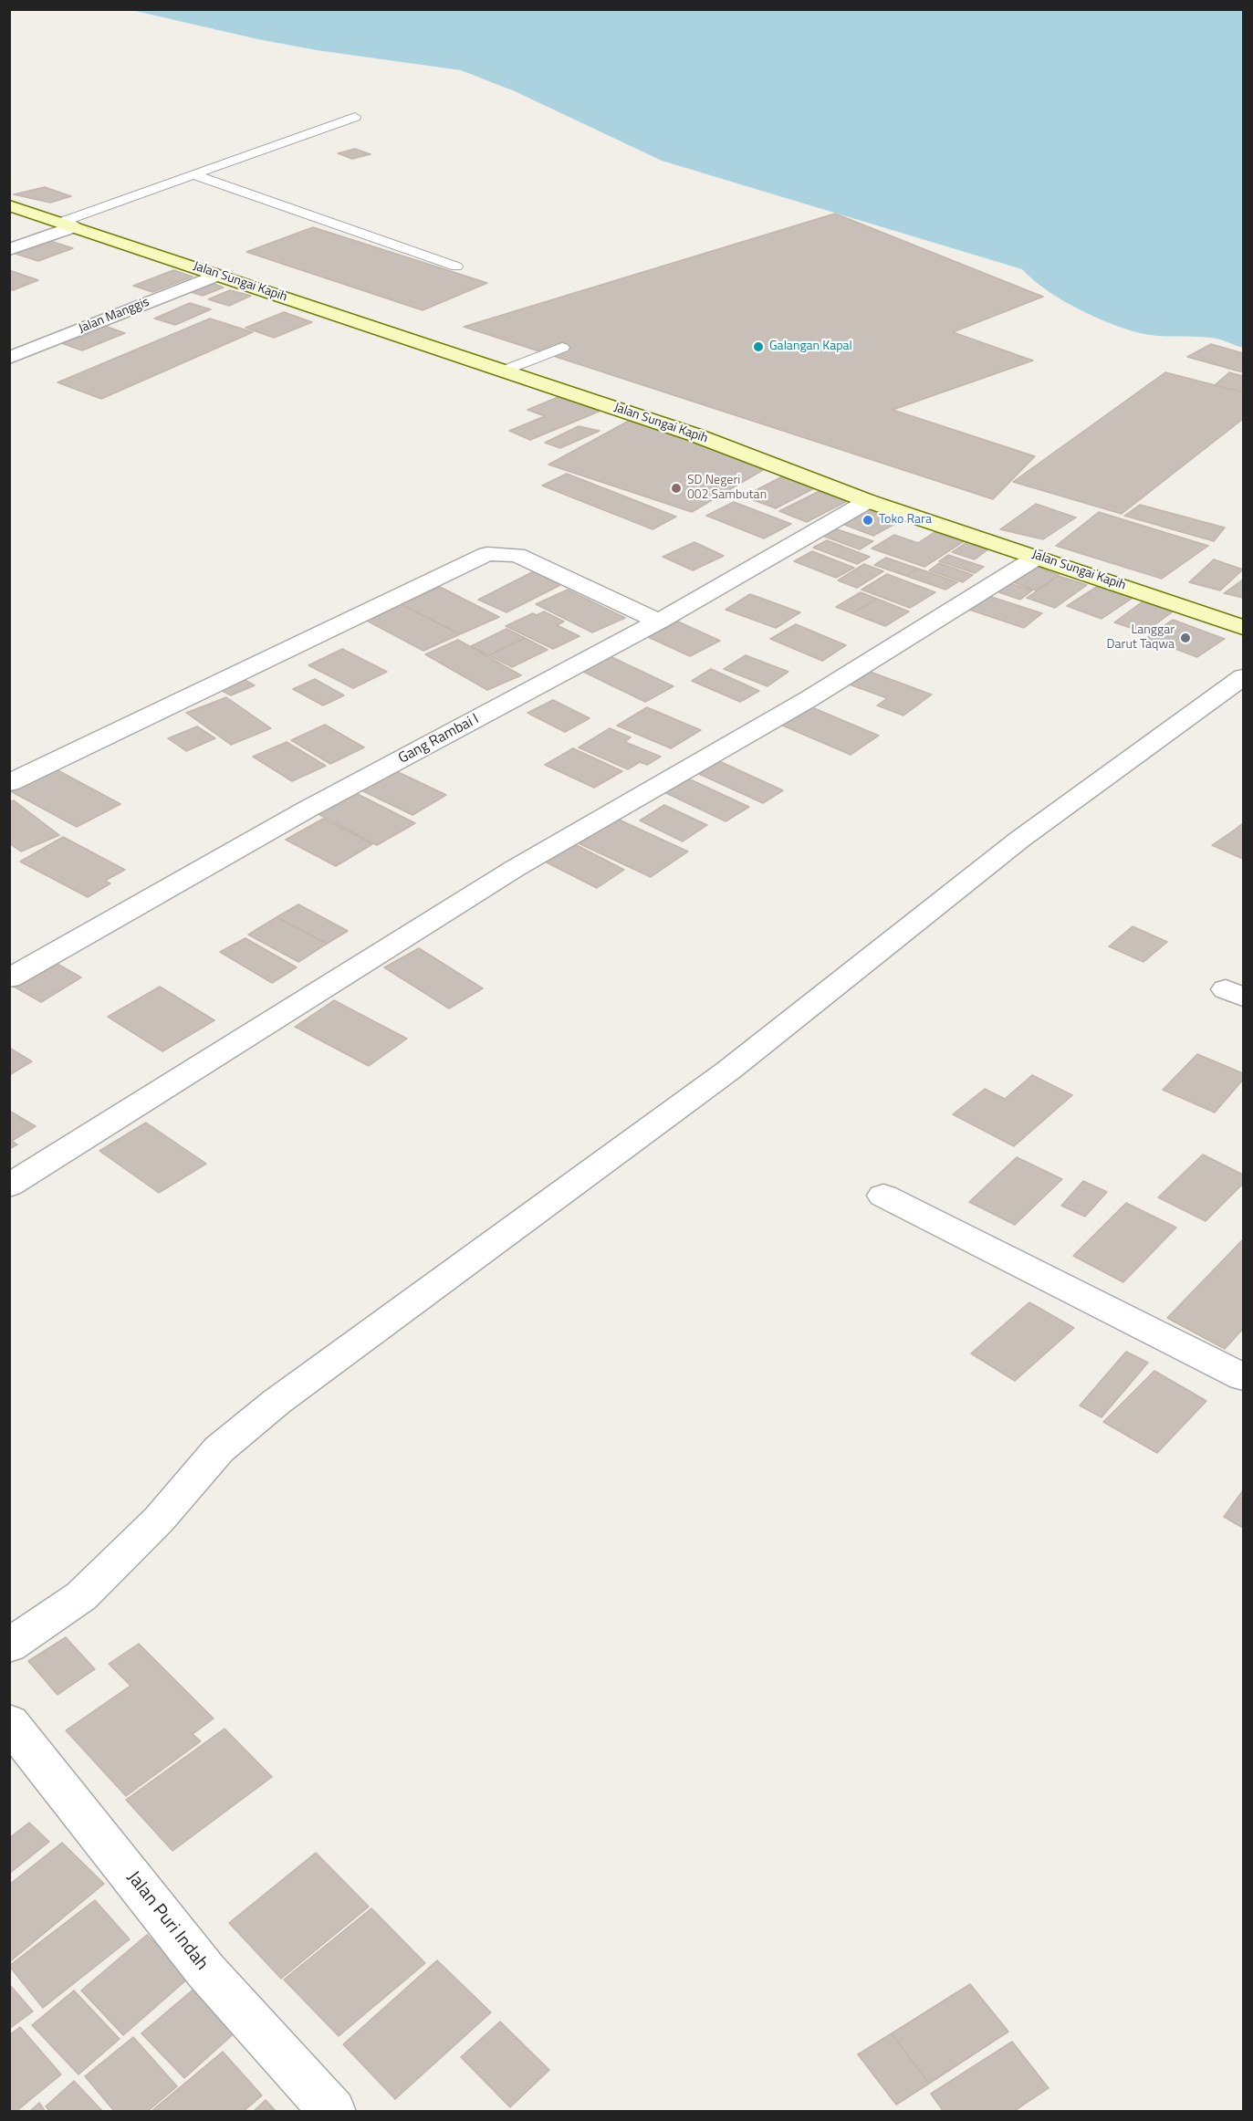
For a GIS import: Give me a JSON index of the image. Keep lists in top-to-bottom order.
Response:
{
  "streets": {
    "street": [
      "Jalan Sungai Kapih",
      "Jalan Manggis",
      "Gang Rambai I",
      "Jalan Puri Indah"
    ]
  },
  "crossings": [
    ["Jalan Sungai Kapih", "Jalan Manggis"],
    ["Jalan Sungai Kapih", "Gang Rambai I"]
  ],
  "places": [
    "Galangan Kapal",
    "SD Negeri 002 Sambutan",
    "Toko Rara",
    "Langgar Darut Taqwa"
  ]
}
